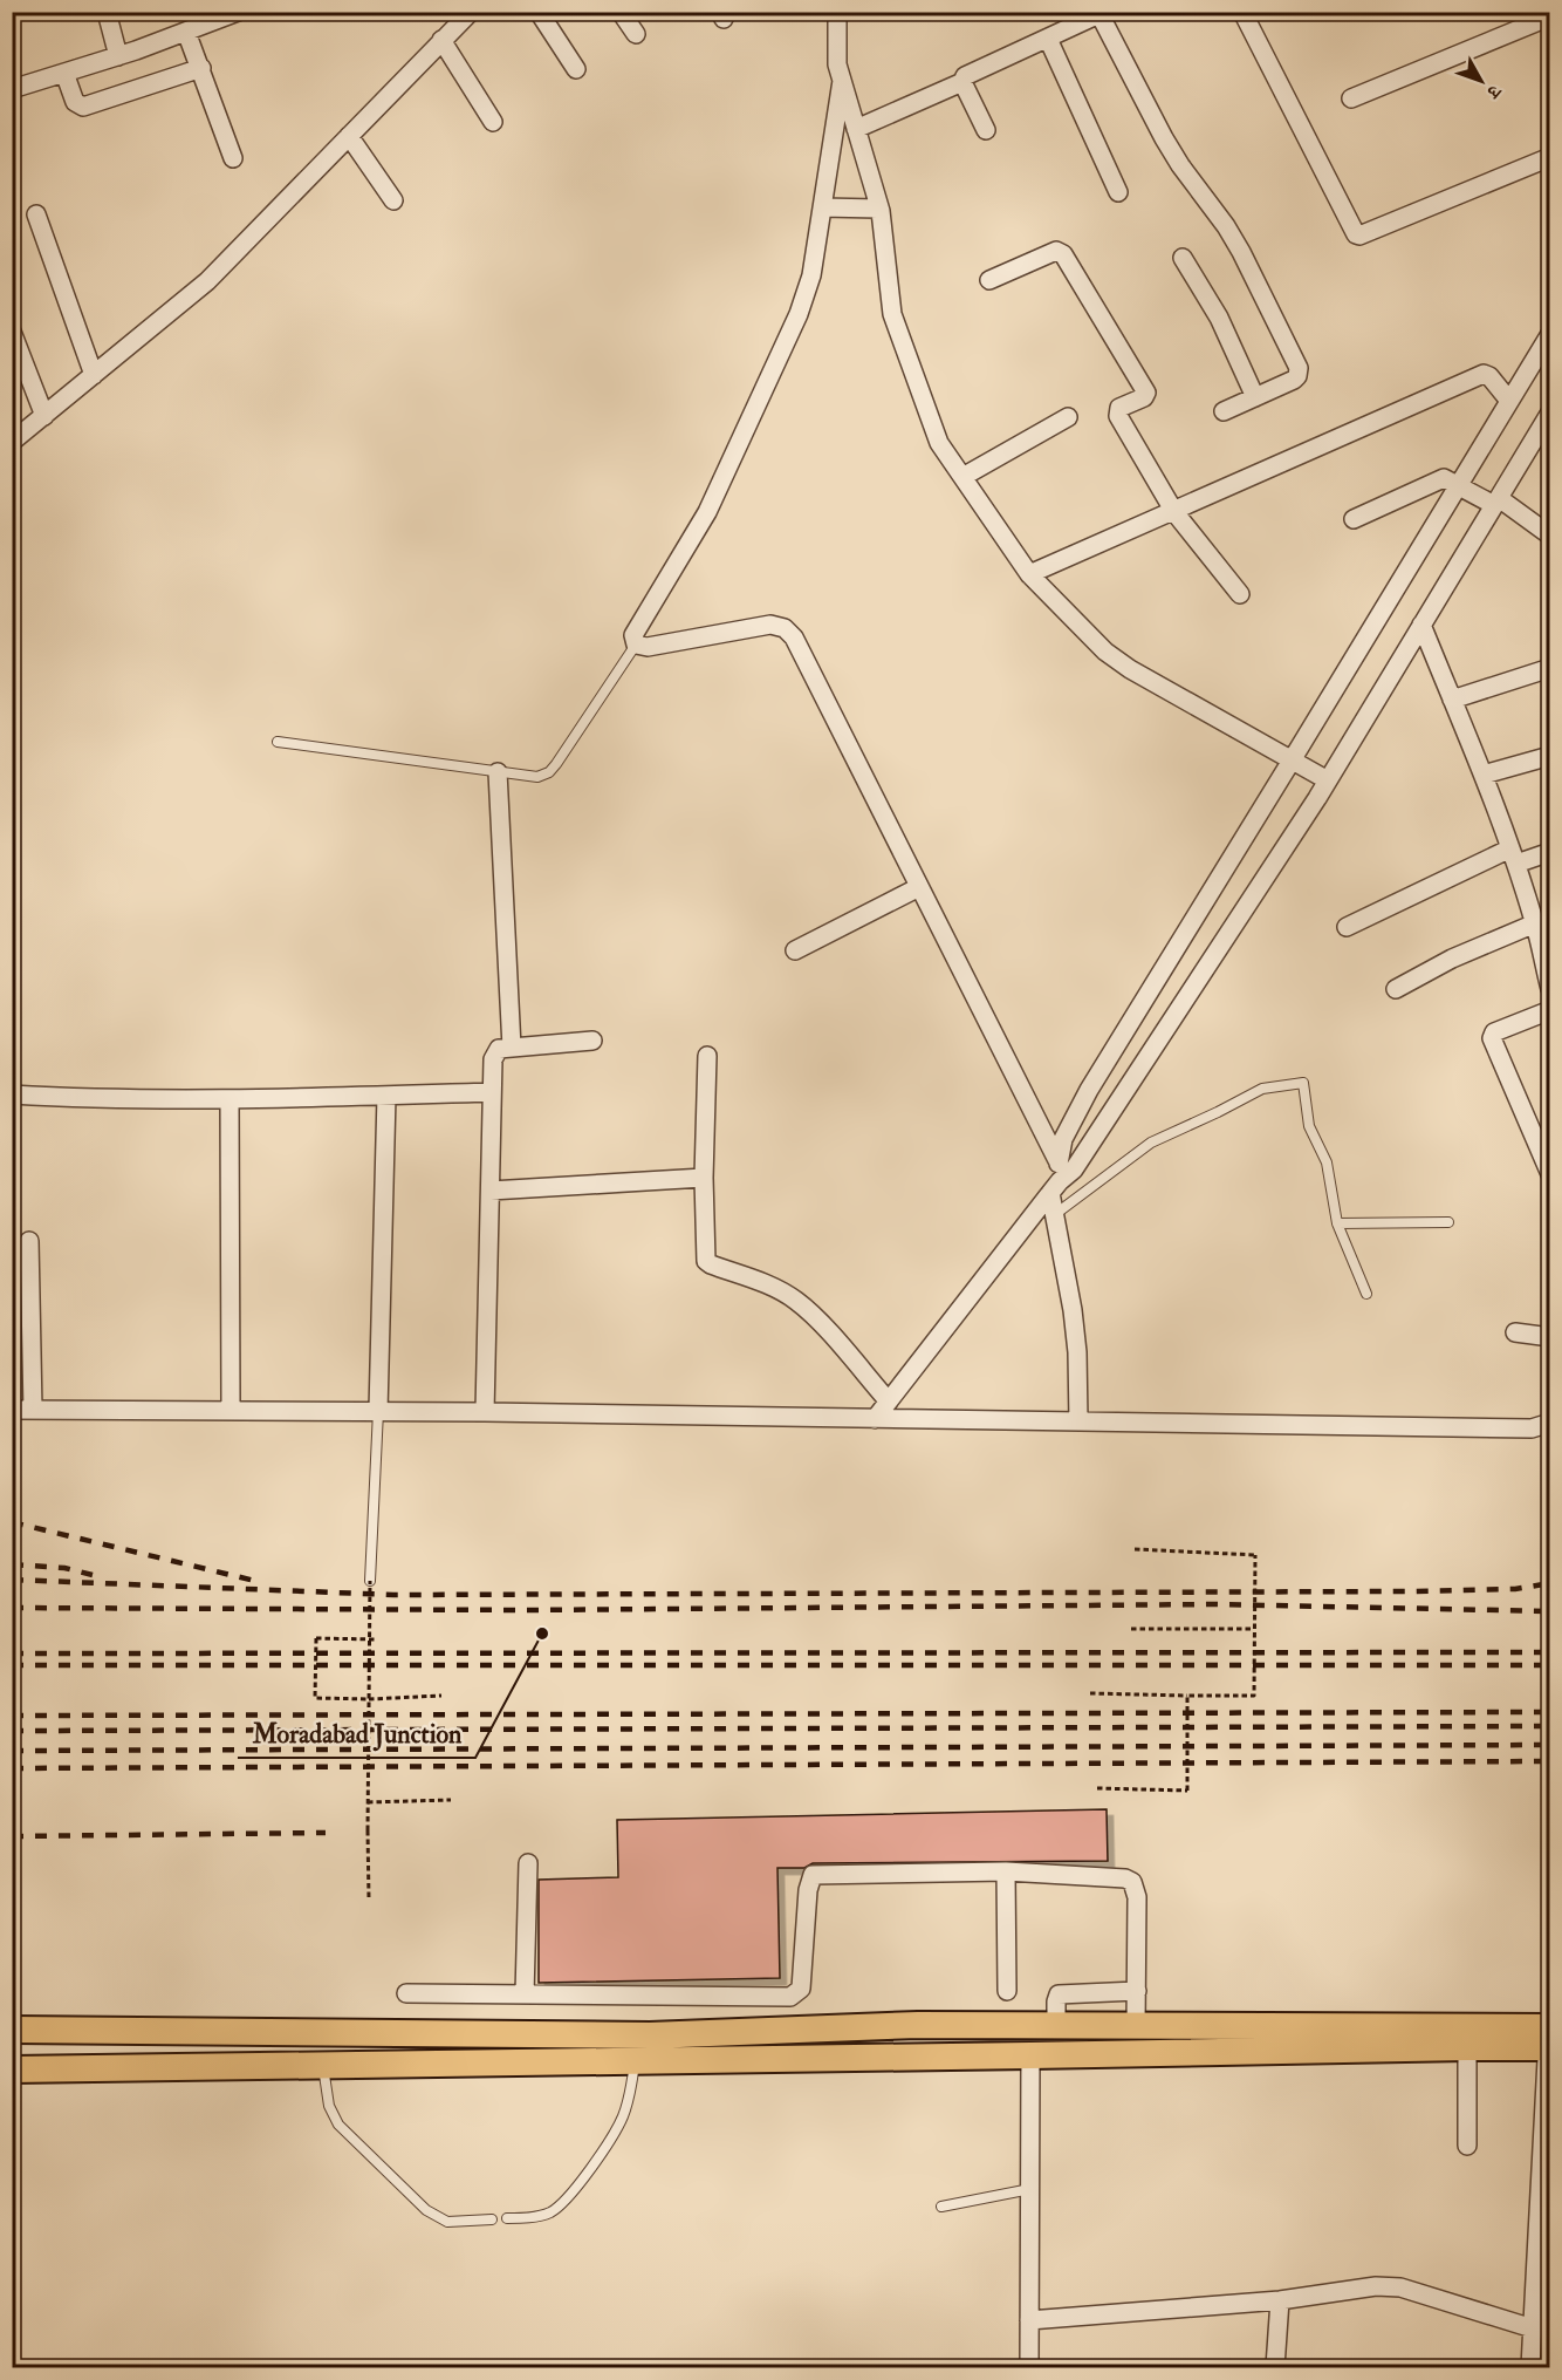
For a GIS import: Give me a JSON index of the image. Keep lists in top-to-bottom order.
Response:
{
  "places": ["Moradabad Junction"],
  "north": "bottom right"
}
